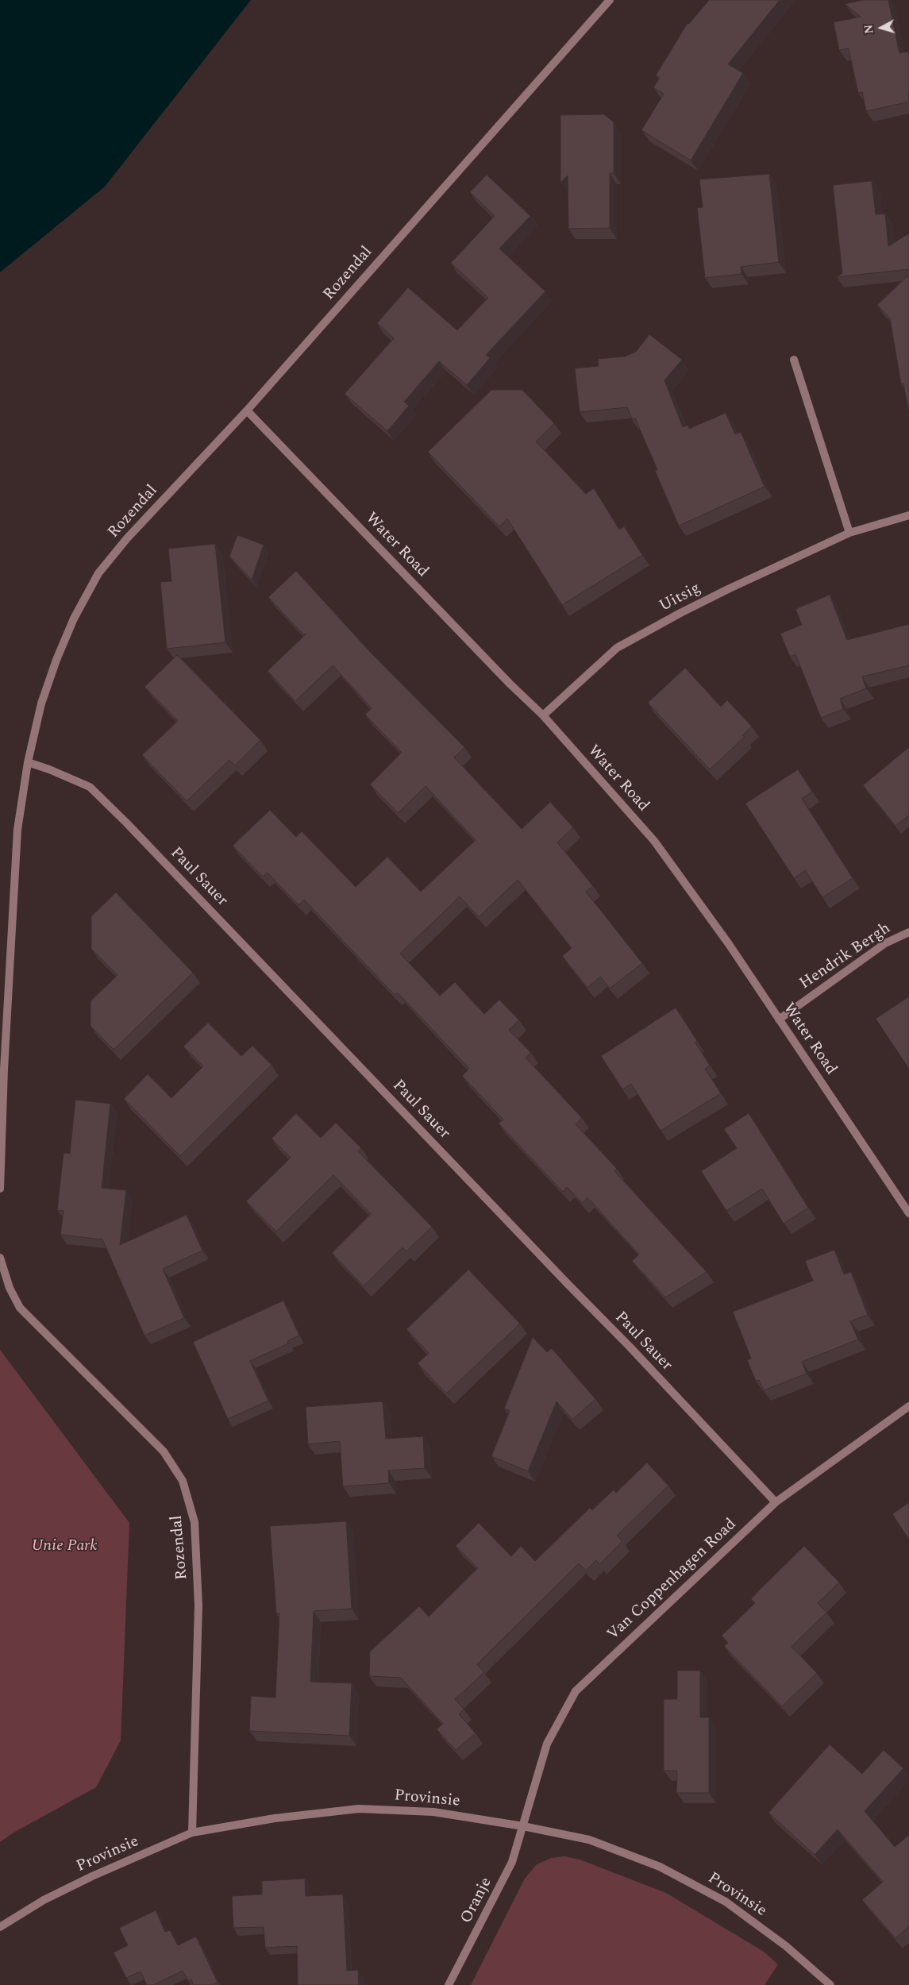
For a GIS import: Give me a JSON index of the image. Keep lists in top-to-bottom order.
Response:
{
  "streets": {
    "street": [
      "Rozendal",
      "Water Road",
      "Uitsig",
      "Paul Sauer",
      "Hendrik Bergh",
      "Van Coppenhagen Road",
      "Provinsie",
      "Oranje"
    ]
  },
  "crossings": [
    ["Rozendal", "Water Road"],
    ["Rozendal", "Paul Sauer"],
    ["Rozendal", "Provinsie"],
    ["Water Road", "Uitsig"],
    ["Water Road", "Hendrik Bergh"],
    ["Paul Sauer", "Van Coppenhagen Road"],
    ["Van Coppenhagen Road", "Provinsie"],
    ["Van Coppenhagen Road", "Oranje"],
    ["Provinsie", "Oranje"]
  ],
  "parks": ["Unie Park"],
  "north": "left"
}
